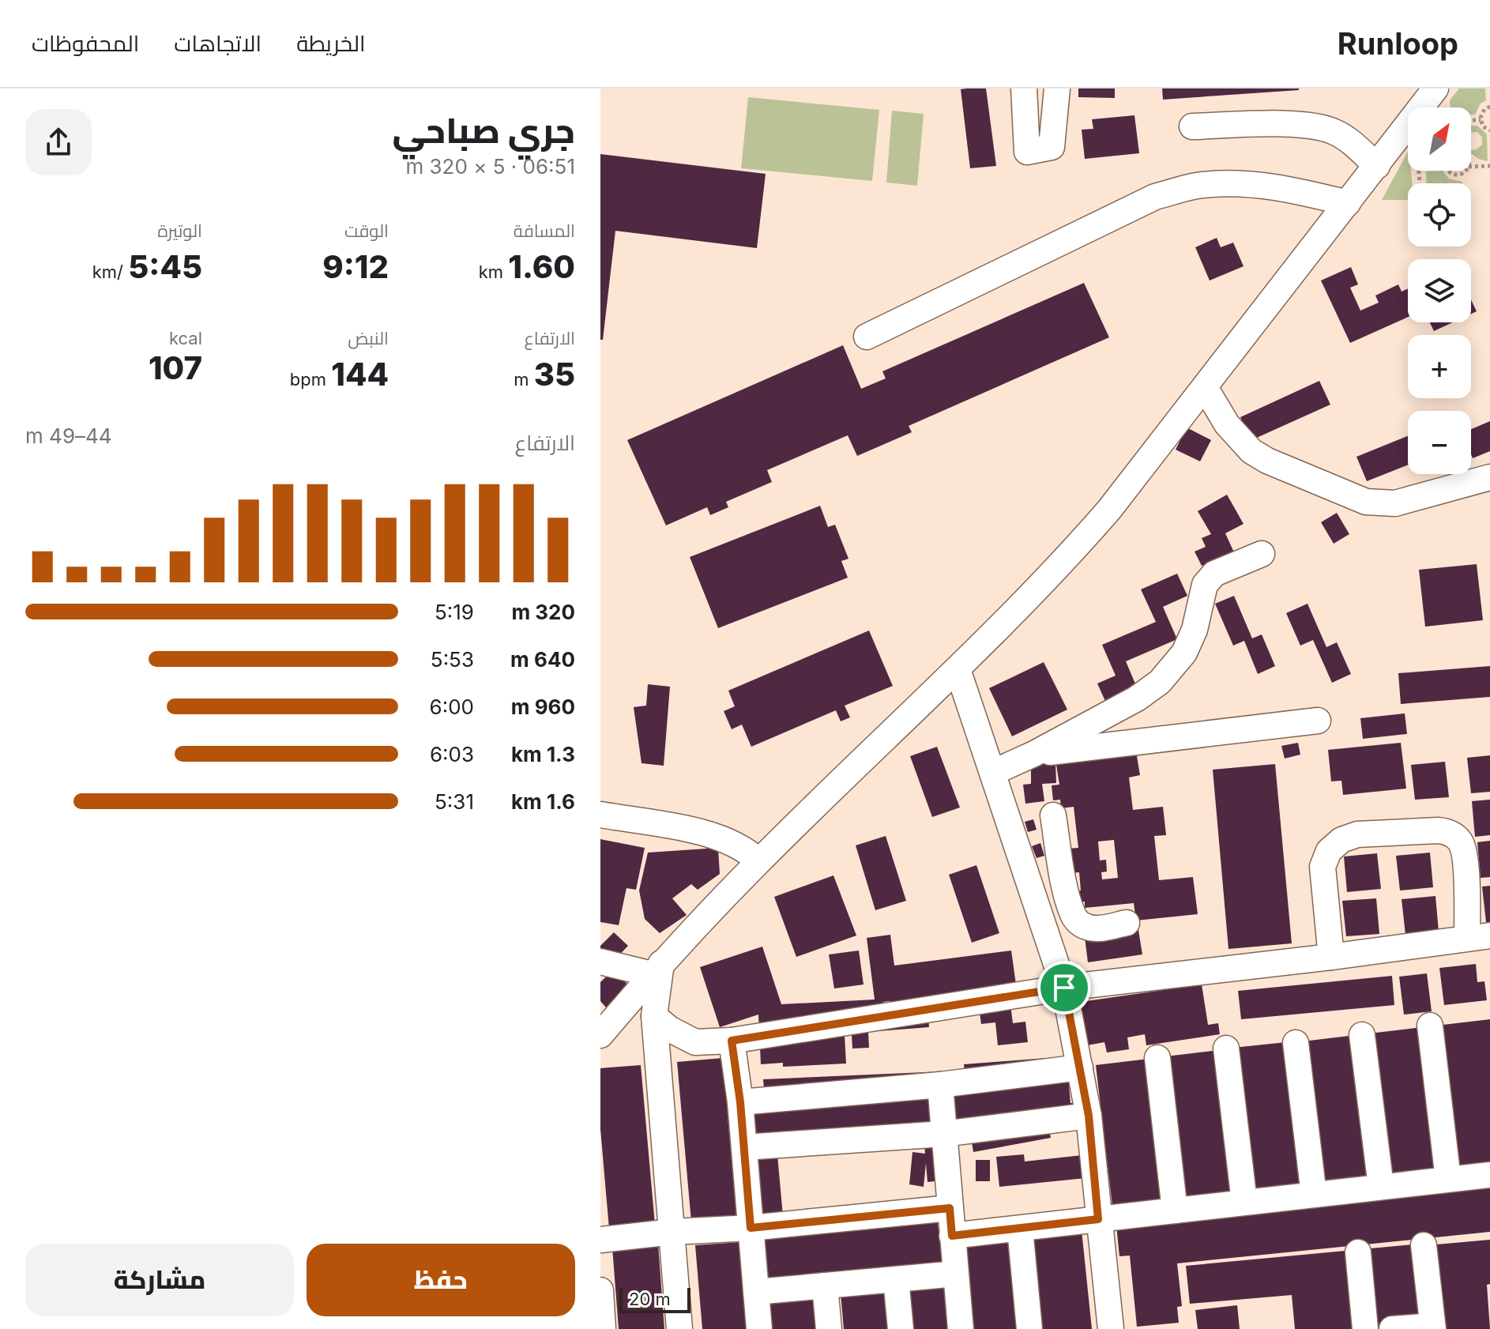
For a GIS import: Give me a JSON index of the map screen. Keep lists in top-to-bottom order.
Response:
{
  "scale_bar": "20 m",
  "north": "top right",
  "page": {
    "header": "Runloop",
    "nav": ["الخريطة", "الاتجاهات", "المحفوظات"],
    "heading": ["جري صباحي", "06:51 · 5 × 320 m"],
    "map_buttons": ["+", "−"],
    "stats": [
      ["المسافة", "1.60 km"],
      ["الوقت", "9:12"],
      ["الوتيرة", "5:45 /km"],
      ["الارتفاع", "35 m"],
      ["النبض", "144 bpm"],
      ["kcal", "107"]
    ],
    "chart": ["الارتفاع", "44–49 m"],
    "list": [
      {
        "name": "320 m",
        "note": "5:19"
      },
      {
        "name": "640 m",
        "note": "5:53"
      },
      {
        "name": "960 m",
        "note": "6:00"
      },
      {
        "name": "1.3 km",
        "note": "6:03"
      },
      {
        "name": "1.6 km",
        "note": "5:31"
      }
    ],
    "buttons": ["حفظ", "مشاركة"],
    "scale": "20 m"
  }
}
